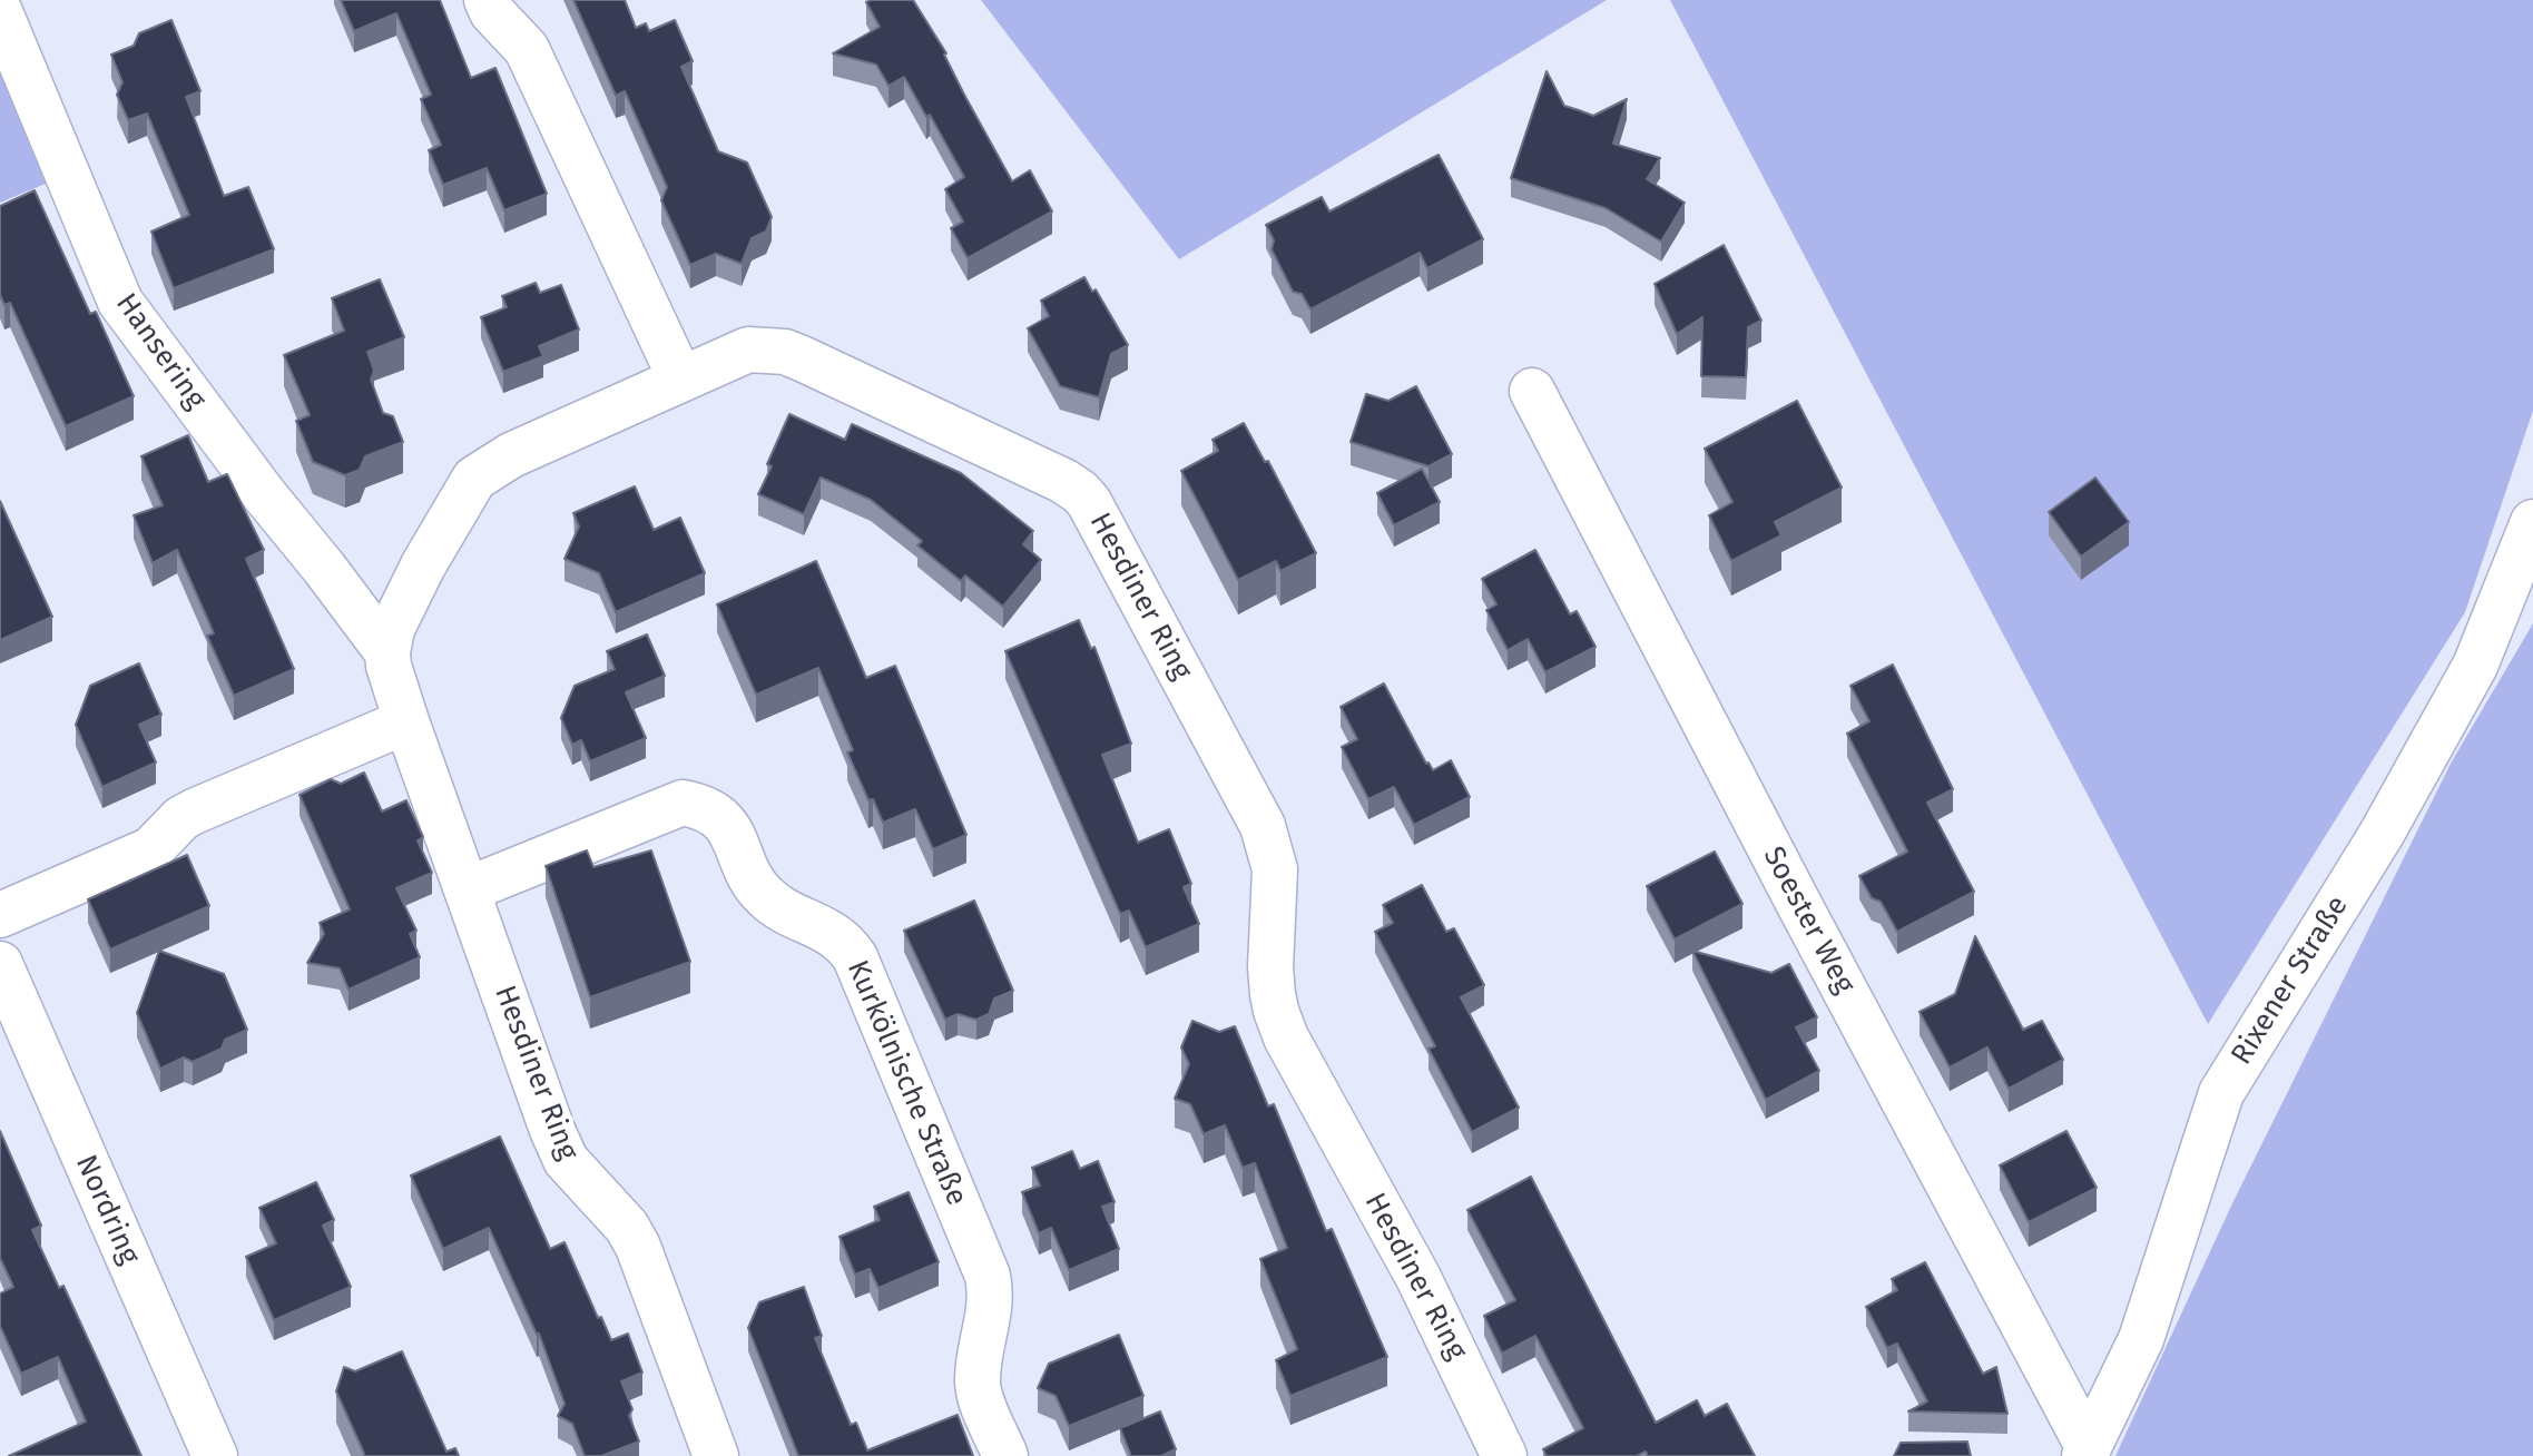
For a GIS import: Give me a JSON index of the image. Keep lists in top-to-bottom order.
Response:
{
  "streets": {
    "street": [
      "Hansering",
      "Hesdiner Ring",
      "Soester Weg",
      "Rixener Straße",
      "Kurkölnische Straße",
      "Nordring"
    ]
  },
  "crossings": [
    ["Hansering", "Hesdiner Ring"],
    ["Hesdiner Ring", "Kurkölnische Straße"],
    ["Soester Weg", "Rixener Straße"]
  ]
}
